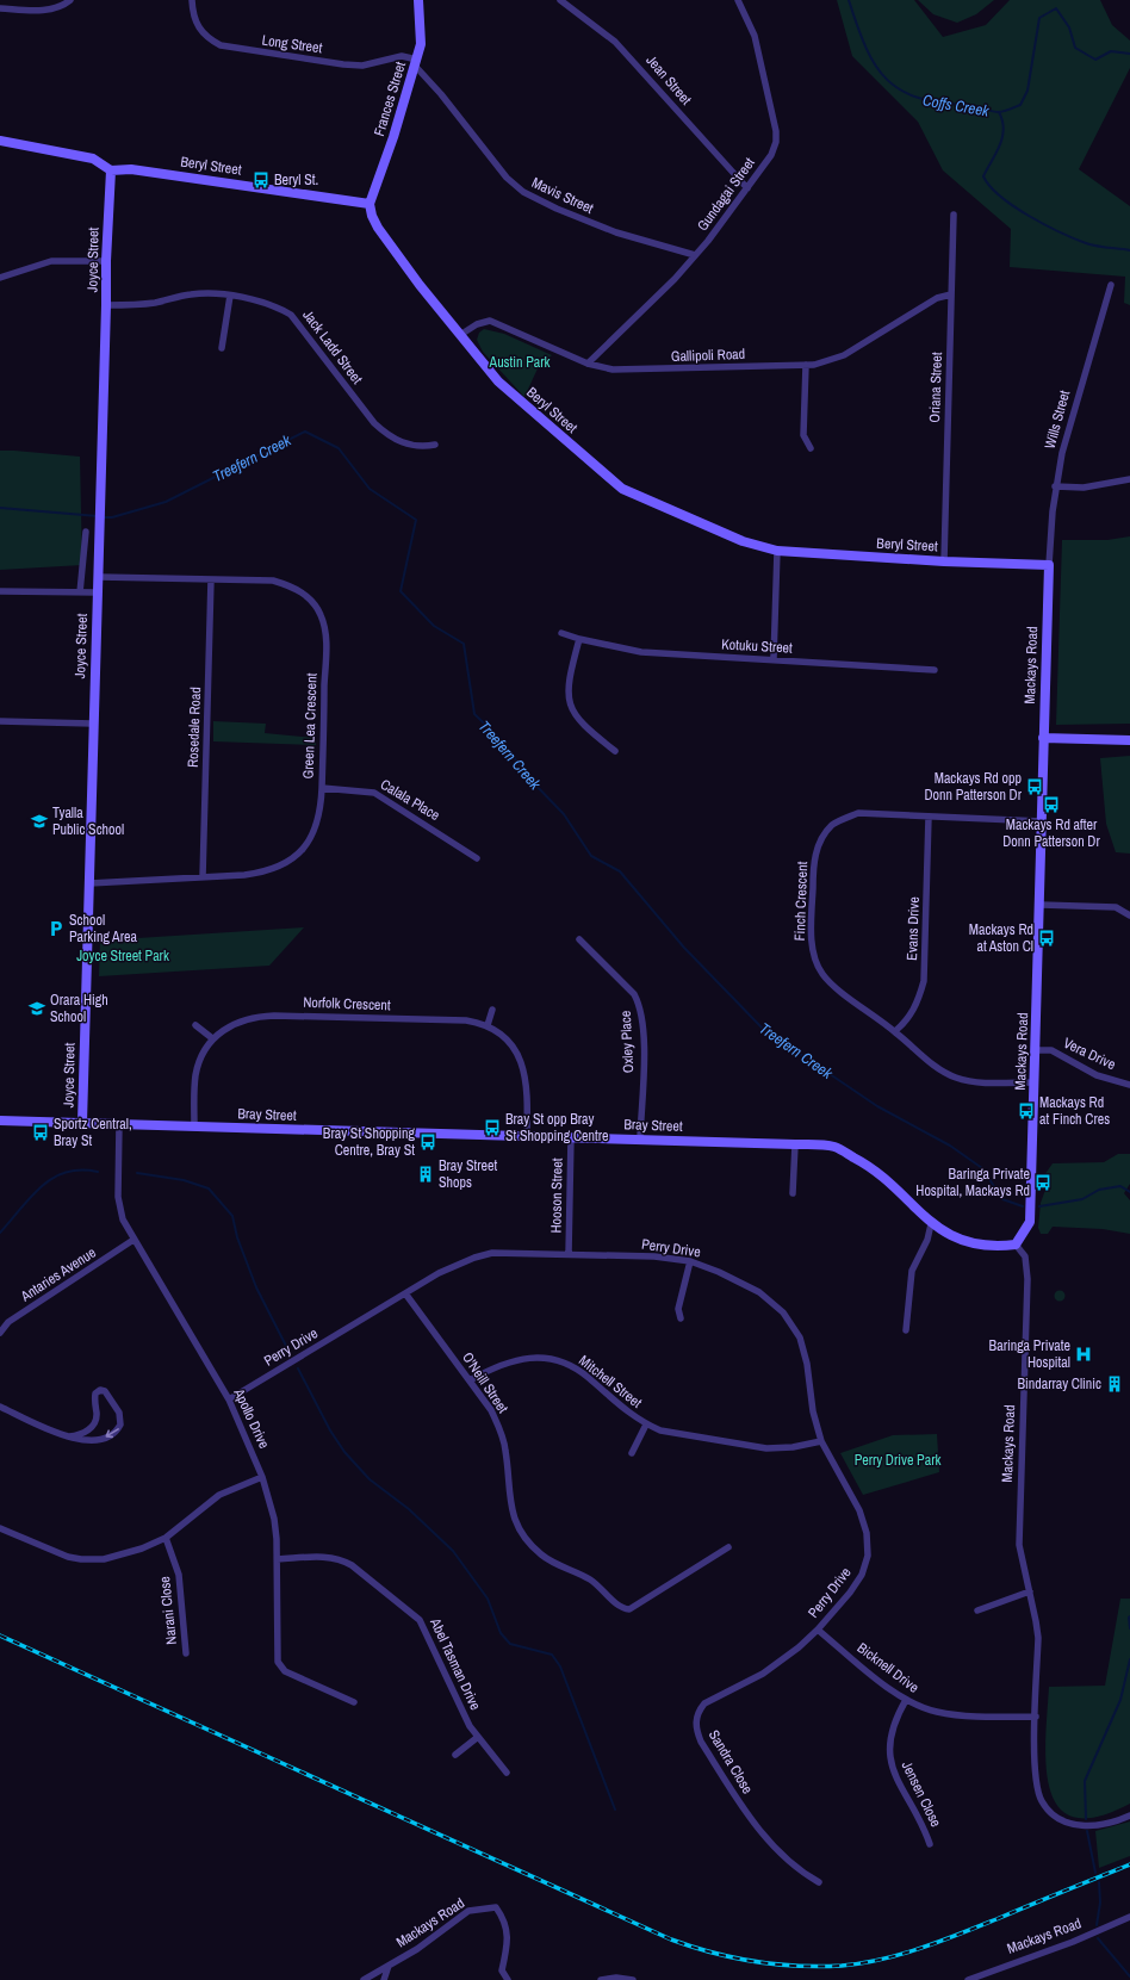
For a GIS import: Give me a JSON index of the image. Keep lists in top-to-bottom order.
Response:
{
  "streets": {
    "street": [
      "Long Street",
      "Jean Street",
      "Frances Street",
      "Beryl Street",
      "Gundagai Street",
      "Mavis Street",
      "Joyce Street",
      "Jack Ladd Street",
      "Gallipoli Road",
      "Oriana Street",
      "Wills Street",
      "Kotuku Street",
      "Mackays Road",
      "Green Lea Crescent",
      "Rosedale Road",
      "Calala Place",
      "Finch Crescent",
      "Evans Drive",
      "Norfolk Crescent",
      "Oxley Place",
      "Vera Drive",
      "Bray Street",
      "Hooson Street",
      "Perry Drive",
      "Antaries Avenue",
      "Mitchell Street",
      "O'Neill Street",
      "Apollo Drive",
      "Narani Close",
      "Abel Tasman Drive",
      "Bicknell Drive",
      "Sandra Close",
      "Jensen Close"
    ]
  },
  "crossings": [
    ["Long Street", "Frances Street"],
    ["Long Street", "Mavis Street"],
    ["Jean Street", "Gundagai Street"],
    ["Frances Street", "Beryl Street"],
    ["Frances Street", "Mavis Street"],
    ["Beryl Street", "Joyce Street"],
    ["Beryl Street", "Gallipoli Road"],
    ["Beryl Street", "Oriana Street"],
    ["Beryl Street", "Wills Street"],
    ["Beryl Street", "Mackays Road"],
    ["Gundagai Street", "Mavis Street"],
    ["Gundagai Street", "Gallipoli Road"],
    ["Joyce Street", "Jack Ladd Street"],
    ["Joyce Street", "Green Lea Crescent"],
    ["Joyce Street", "Bray Street"],
    ["Gallipoli Road", "Oriana Street"],
    ["Wills Street", "Mackays Road"],
    ["Mackays Road", "Finch Crescent"],
    ["Mackays Road", "Vera Drive"],
    ["Mackays Road", "Bray Street"],
    ["Mackays Road", "Bicknell Drive"],
    ["Green Lea Crescent", "Rosedale Road"],
    ["Green Lea Crescent", "Calala Place"],
    ["Finch Crescent", "Evans Drive"],
    ["Norfolk Crescent", "Bray Street"],
    ["Oxley Place", "Bray Street"],
    ["Bray Street", "Hooson Street"],
    ["Bray Street", "Apollo Drive"],
    ["Hooson Street", "Perry Drive"],
    ["Perry Drive", "Mitchell Street"],
    ["Perry Drive", "O'Neill Street"],
    ["Perry Drive", "Apollo Drive"],
    ["Perry Drive", "Bicknell Drive"],
    ["Perry Drive", "Sandra Close"],
    ["Antaries Avenue", "Apollo Drive"],
    ["Mitchell Street", "O'Neill Street"],
    ["Apollo Drive", "Abel Tasman Drive"],
    ["Bicknell Drive", "Sandra Close"],
    ["Bicknell Drive", "Jensen Close"]
  ],
  "water": ["Coffs Creek", "Treefern Creek"],
  "parks": ["Austin Park", "Joyce Street Park", "Perry Drive Park"],
  "places": {
    "bus stop": [
      "Beryl St.",
      "Mackays Rd opp Donn Patterson Dr",
      "Mackays Rd after Donn Patterson Dr",
      "Mackays Rd at Aston Cl",
      "Mackays Rd at Finch Cres",
      "Bray St opp Bray St Shopping Centre",
      "Sportz Central, Bray St",
      "Bray St Shopping Centre, Bray St",
      "Baringa Private Hospital, Mackays Rd"
    ],
    "school or university": ["Tyalla Public School", "Orara High School"],
    "parking": ["School Parking Area"],
    "building": ["Bray Street Shops", "Bindarray Clinic"],
    "hospital": ["Baringa Private Hospital"]
  }
}
